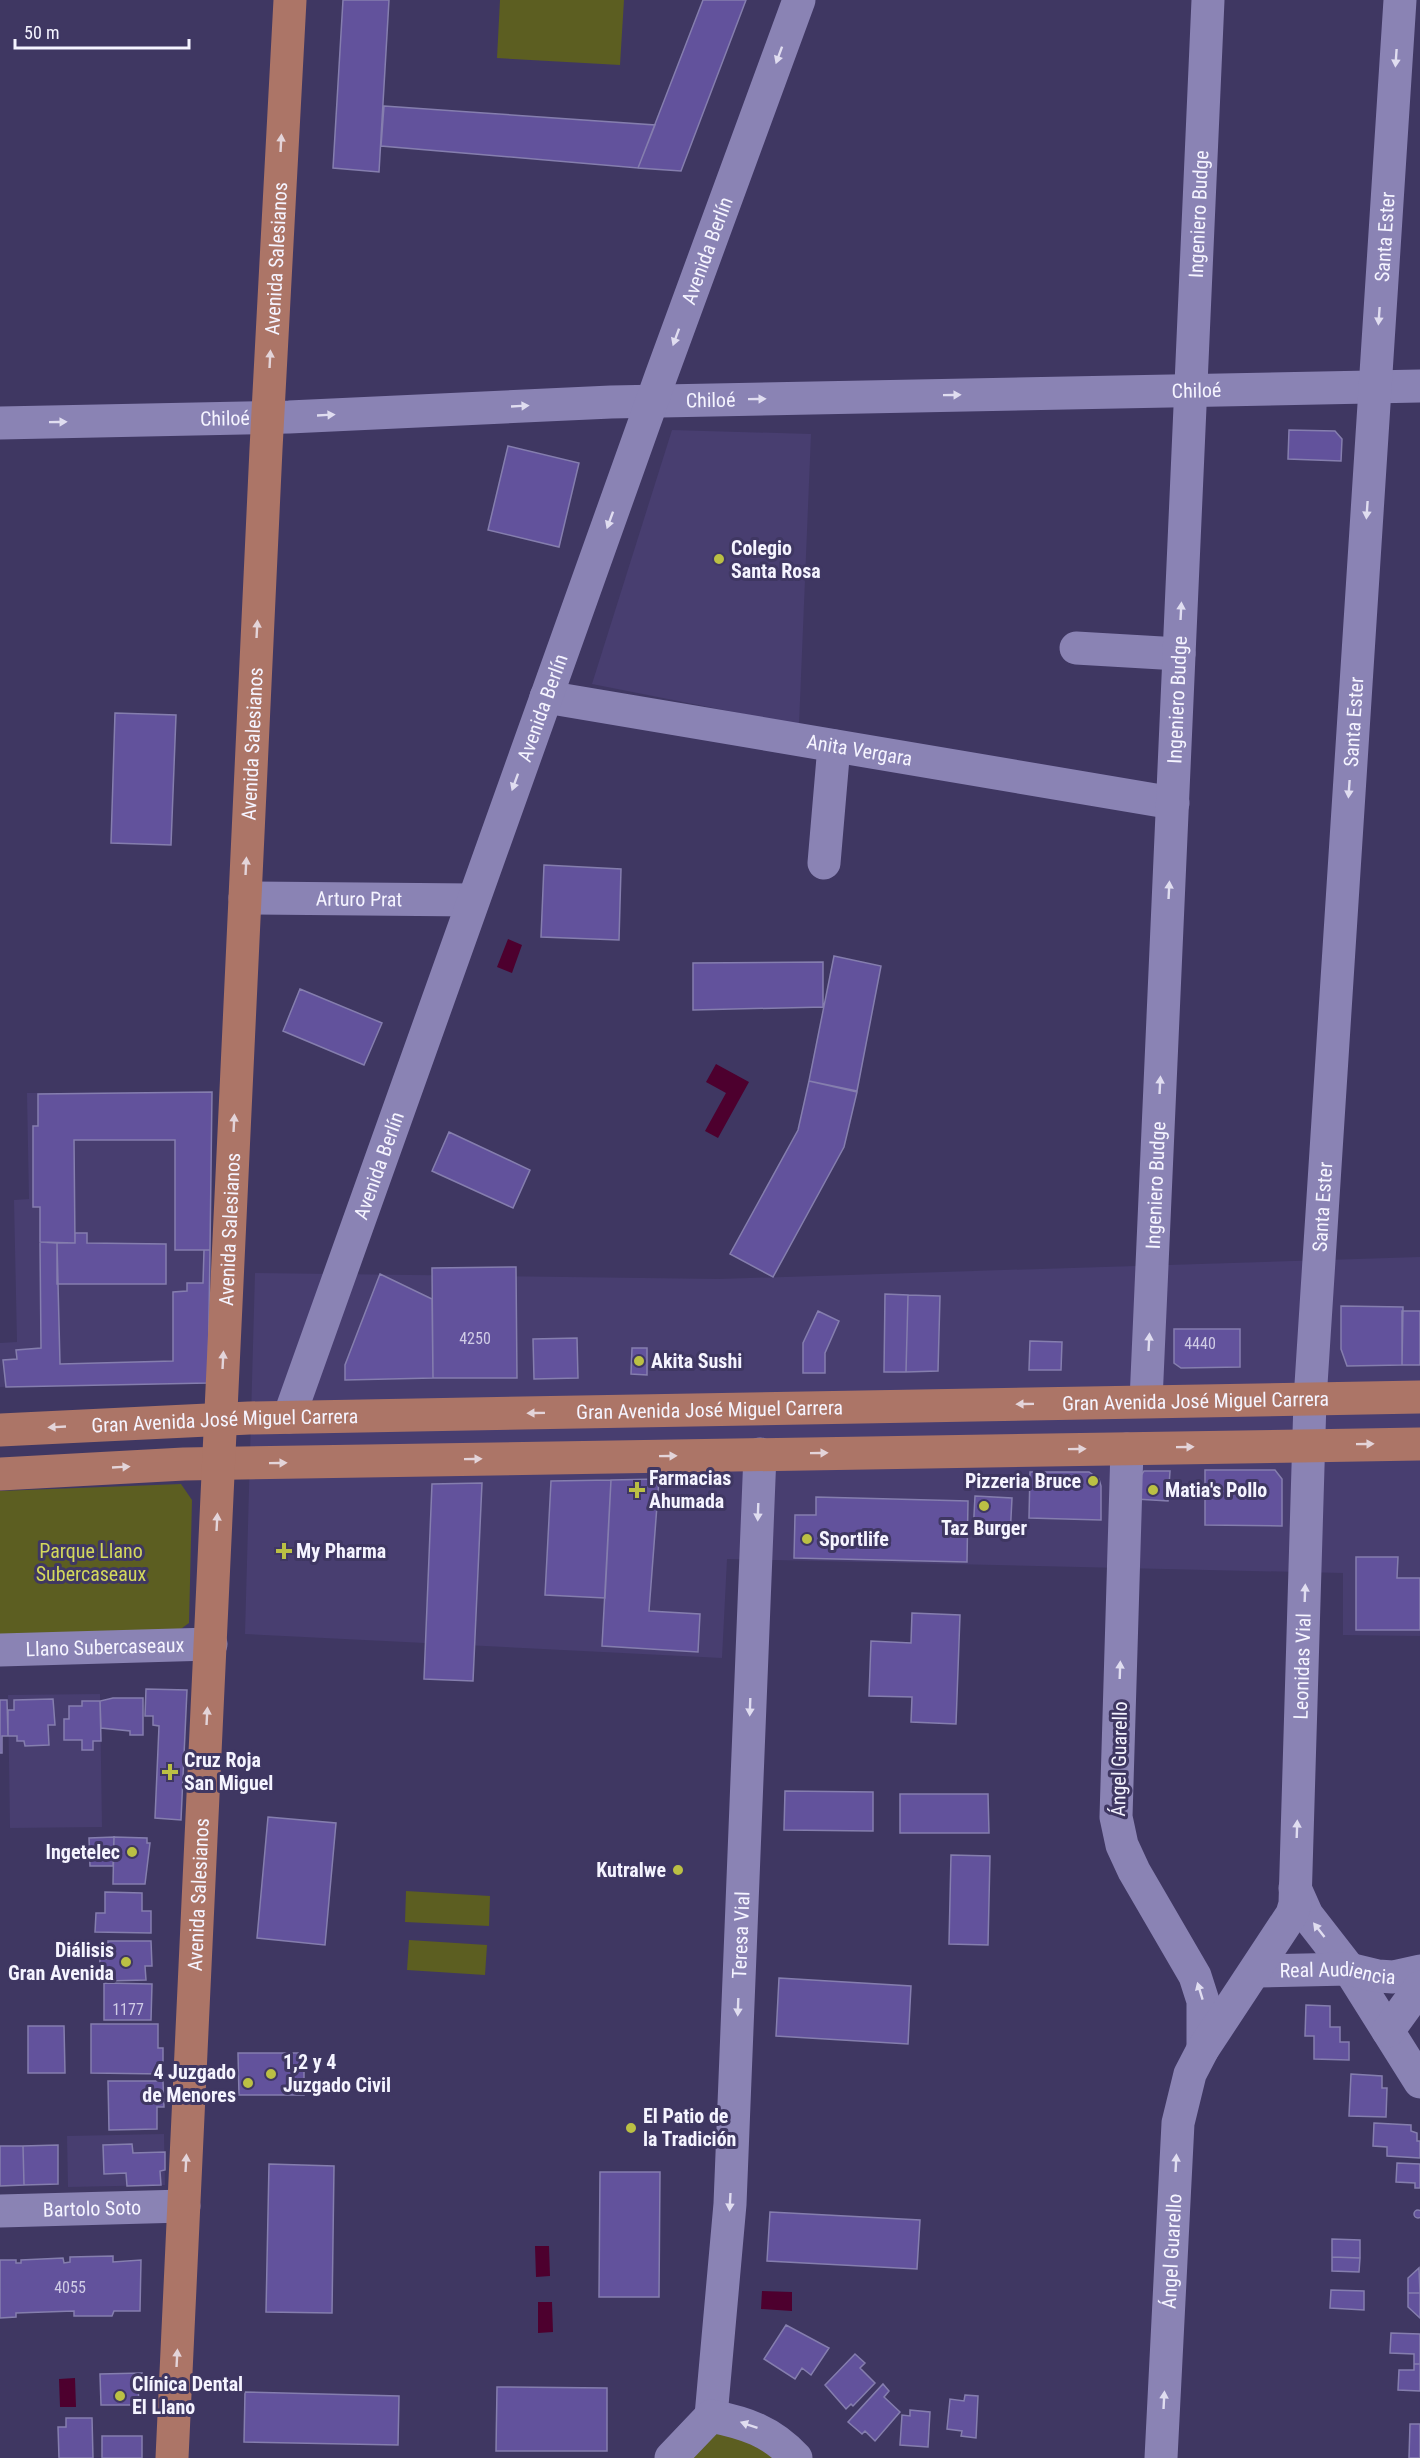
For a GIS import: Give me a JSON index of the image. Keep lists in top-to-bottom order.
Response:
{
  "streets": {
    "main road": ["Avenida Salesianos", "Gran Avenida José Miguel Carrera"],
    "street": [
      "Ingeniero Budge",
      "Santa Ester",
      "Avenida Berlín",
      "Chiloé",
      "Anita Vergara",
      "Arturo Prat",
      "Llano Subercaseaux",
      "Leonidas Vial",
      "Ángel Guarello",
      "Teresa Vial",
      "Real Audiencia",
      "Bartolo Soto"
    ]
  },
  "crossings": [
    ["Ingeniero Budge", "Chiloé"],
    ["Ingeniero Budge", "Anita Vergara"],
    ["Ingeniero Budge", "Gran Avenida José Miguel Carrera"],
    ["Santa Ester", "Chiloé"],
    ["Santa Ester", "Gran Avenida José Miguel Carrera"],
    ["Santa Ester", "Leonidas Vial"],
    ["Avenida Berlín", "Chiloé"],
    ["Avenida Berlín", "Anita Vergara"],
    ["Avenida Berlín", "Arturo Prat"],
    ["Avenida Berlín", "Gran Avenida José Miguel Carrera"],
    ["Avenida Salesianos", "Chiloé"],
    ["Avenida Salesianos", "Arturo Prat"],
    ["Avenida Salesianos", "Gran Avenida José Miguel Carrera"],
    ["Avenida Salesianos", "Llano Subercaseaux"],
    ["Avenida Salesianos", "Bartolo Soto"],
    ["Leonidas Vial", "Ángel Guarello"],
    ["Leonidas Vial", "Real Audiencia"],
    ["Ángel Guarello", "Real Audiencia"]
  ],
  "one_way": [
    "Ingeniero Budge",
    "Santa Ester",
    "Avenida Berlín",
    "Avenida Salesianos",
    "Chiloé",
    "Leonidas Vial",
    "Ángel Guarello",
    "Teresa Vial"
  ],
  "parks": ["Parque Llano Subercaseaux"],
  "places": {
    "other": [
      "Colegio Santa Rosa",
      "Akita Sushi",
      "Pizzeria Bruce",
      "Matia's Pollo",
      "Taz Burger",
      "Sportlife",
      "Ingetelec",
      "Kutralwe",
      "Diálisis Gran Avenida",
      "1,2 y 4 Juzgado Civil",
      "4 Juzgado de Menores",
      "El Patio de la Tradición",
      "Clínica Dental El Llano"
    ],
    "health": ["Farmacias Ahumada", "My Pharma", "Cruz Roja San Miguel"]
  },
  "house_numbers": [
    "4250",
    "4440",
    "1177",
    "4055"
  ],
  "scale_bar": "50 m"
}
